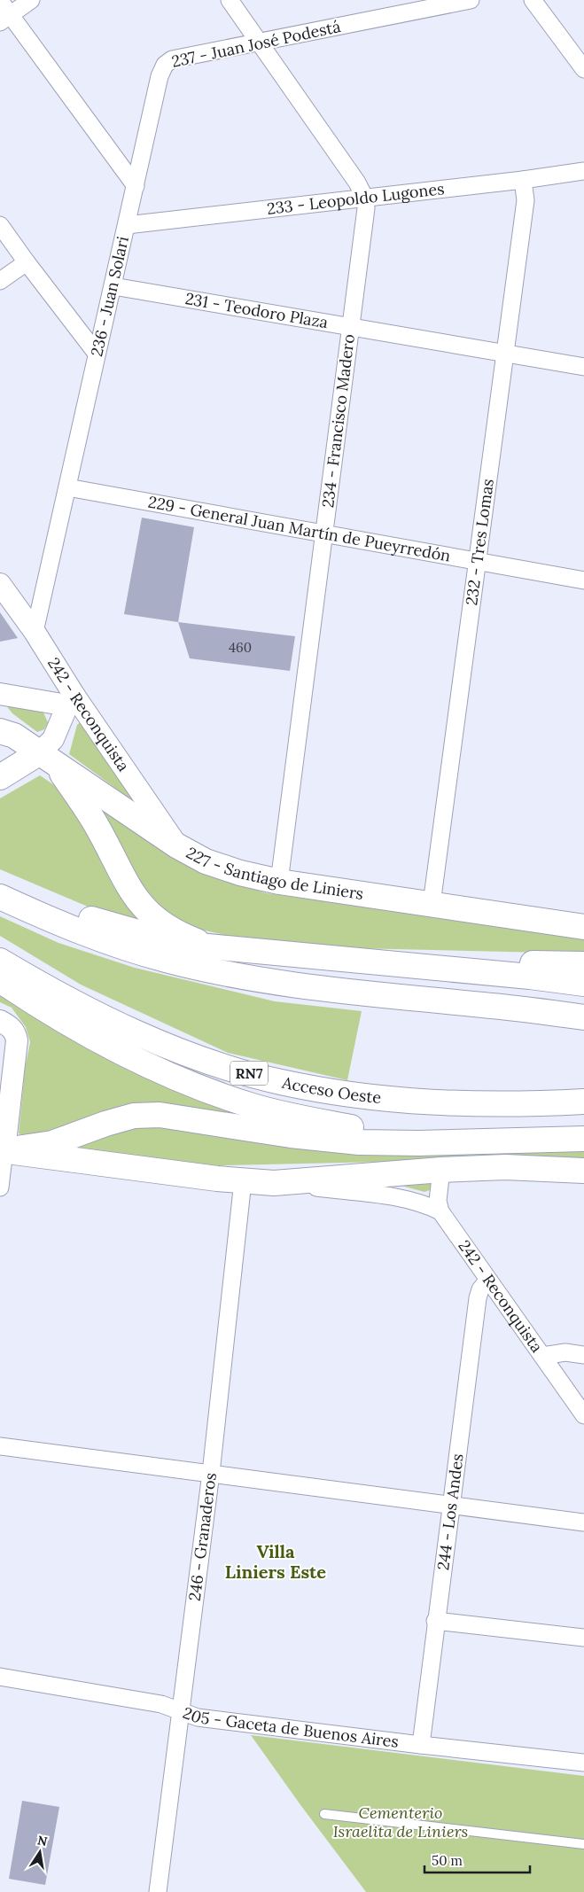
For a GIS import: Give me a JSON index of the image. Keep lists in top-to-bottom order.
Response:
{
  "streets": {
    "main road": ["227 - Santiago de Liniers", "RN7", "Acceso Oeste"],
    "street": [
      "237 - Juan José Podestá",
      "233 - Leopoldo Lugones",
      "236 - Juan Solari",
      "231 - Teodoro Plaza",
      "234 - Francisco Madero",
      "229 - General Juan Martín de Pueyrredón",
      "232 - Tres Lomas",
      "242 - Reconquista",
      "244 - Los Andes",
      "246 - Granaderos",
      "205 - Gaceta de Buenos Aires"
    ]
  },
  "crossings": [
    ["237 - Juan José Podestá", "236 - Juan Solari"],
    ["233 - Leopoldo Lugones", "236 - Juan Solari"],
    ["233 - Leopoldo Lugones", "234 - Francisco Madero"],
    ["233 - Leopoldo Lugones", "232 - Tres Lomas"],
    ["236 - Juan Solari", "231 - Teodoro Plaza"],
    ["236 - Juan Solari", "229 - General Juan Martín de Pueyrredón"],
    ["236 - Juan Solari", "242 - Reconquista"],
    ["231 - Teodoro Plaza", "234 - Francisco Madero"],
    ["231 - Teodoro Plaza", "232 - Tres Lomas"],
    ["234 - Francisco Madero", "229 - General Juan Martín de Pueyrredón"],
    ["234 - Francisco Madero", "227 - Santiago de Liniers"],
    ["229 - General Juan Martín de Pueyrredón", "232 - Tres Lomas"],
    ["232 - Tres Lomas", "227 - Santiago de Liniers"],
    ["242 - Reconquista", "227 - Santiago de Liniers"],
    ["242 - Reconquista", "244 - Los Andes"],
    ["244 - Los Andes", "205 - Gaceta de Buenos Aires"],
    ["246 - Granaderos", "205 - Gaceta de Buenos Aires"]
  ],
  "districts": ["Villa Liniers Este"],
  "parks": ["Cementerio Israelita de Liniers"],
  "house_numbers": ["460"],
  "scale_bar": "50 m",
  "north": "top"
}
